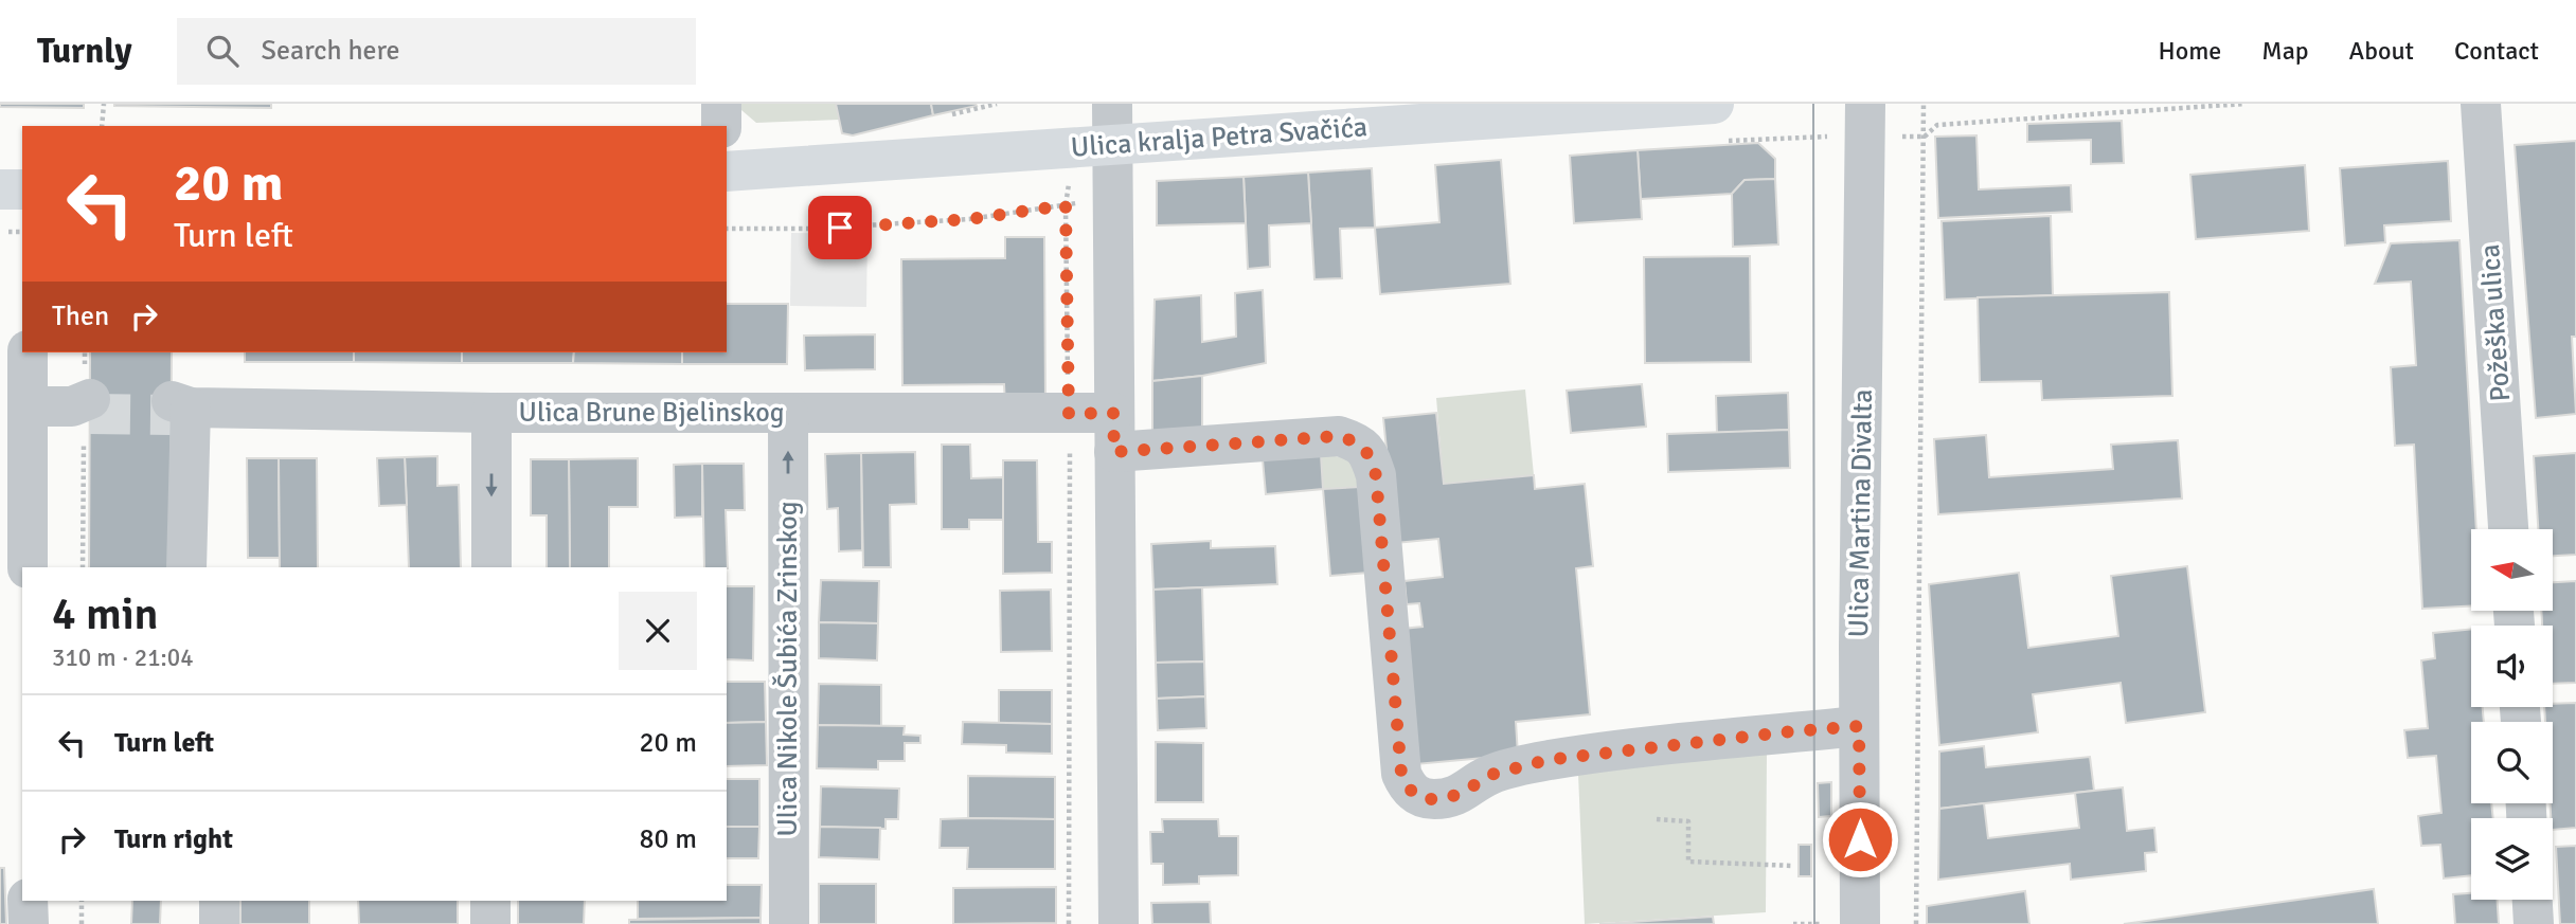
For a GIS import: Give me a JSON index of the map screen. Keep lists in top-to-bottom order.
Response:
{
  "streets": {
    "main road": ["Ulica kralja Petra Svačića"],
    "street": [
      "Požeška ulica",
      "Ulica Brune Bjelinskog",
      "Ulica Martina Divalta",
      "Ulica Nikole Šubića Zrinskog"
    ]
  },
  "crossings": [
    ["Ulica Brune Bjelinskog", "Ulica Martina Divalta"],
    ["Ulica Brune Bjelinskog", "Ulica Nikole Šubića Zrinskog"]
  ],
  "north": "left",
  "page": {
    "header": "Turnly",
    "search": "Search here",
    "nav": [
      "Home",
      "Map",
      "About",
      "Contact"
    ],
    "turn": ["20 m", "Turn left"],
    "then": "Then",
    "heading": ["4 min", "310 m · 21:04"],
    "list": [
      {
        "name": "Turn left",
        "value": "20 m"
      },
      {
        "name": "Turn right",
        "value": "80 m"
      }
    ]
  }
}
